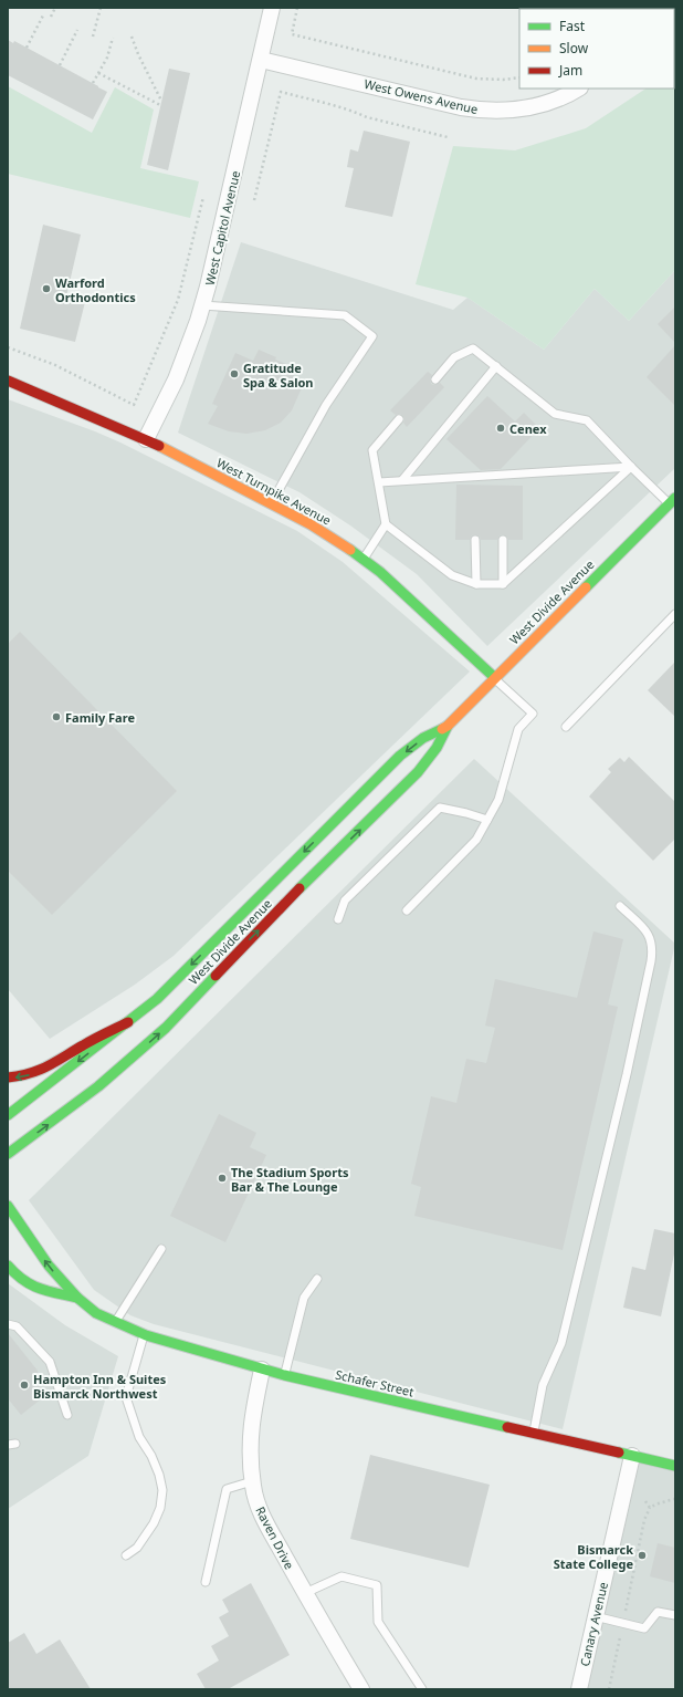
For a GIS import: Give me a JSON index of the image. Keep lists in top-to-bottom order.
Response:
{
  "streets": {
    "main road": ["West Turnpike Avenue", "West Divide Avenue", "Schafer Street"],
    "street": [
      "West Owens Avenue",
      "West Capitol Avenue",
      "Raven Drive",
      "Canary Avenue"
    ]
  },
  "crossings": [
    ["West Owens Avenue", "West Capitol Avenue"],
    ["West Capitol Avenue", "West Turnpike Avenue"],
    ["West Turnpike Avenue", "West Divide Avenue"],
    ["Schafer Street", "Raven Drive"],
    ["Schafer Street", "Canary Avenue"]
  ],
  "places": [
    "Warford Orthodontics",
    "Gratitude Spa & Salon",
    "Cenex",
    "Family Fare",
    "The Stadium Sports Bar & The Lounge",
    "Hampton Inn & Suites Bismarck Northwest",
    "Bismarck State College"
  ],
  "legend": ["Fast", "Slow", "Jam"]
}
